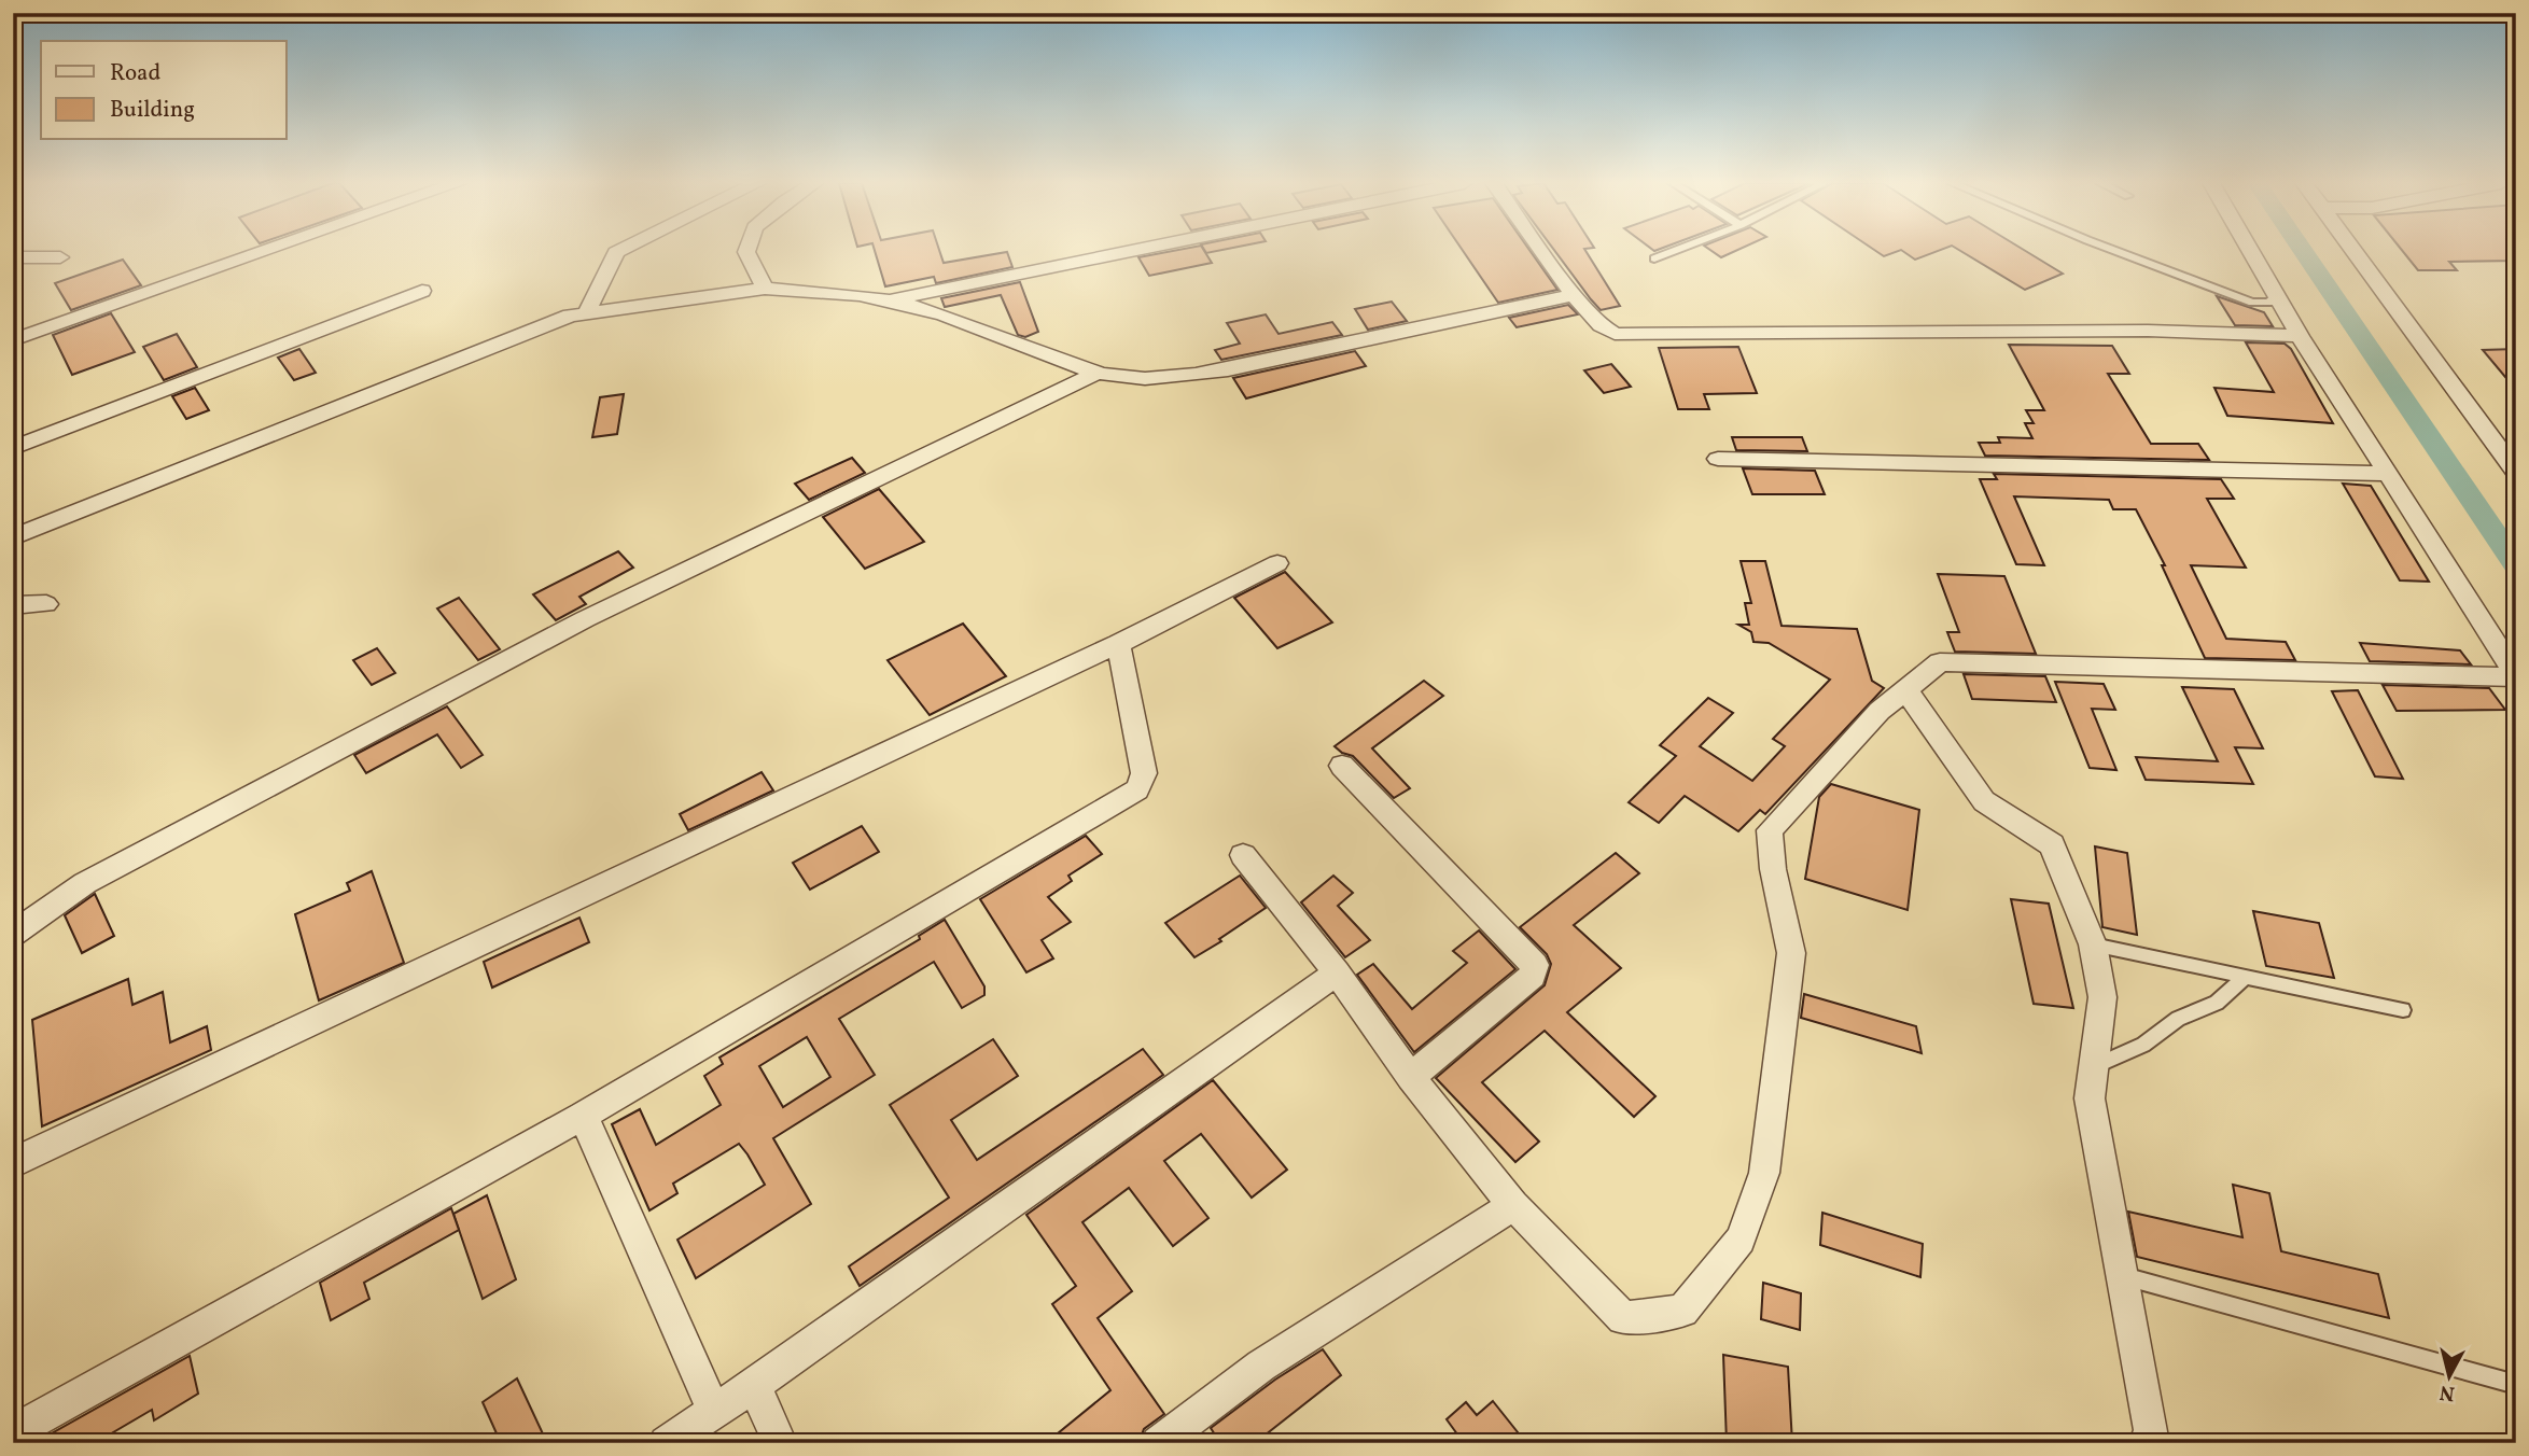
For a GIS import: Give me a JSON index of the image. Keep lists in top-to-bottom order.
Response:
{
  "legend": ["Road", "Building"],
  "north": "bottom"
}
